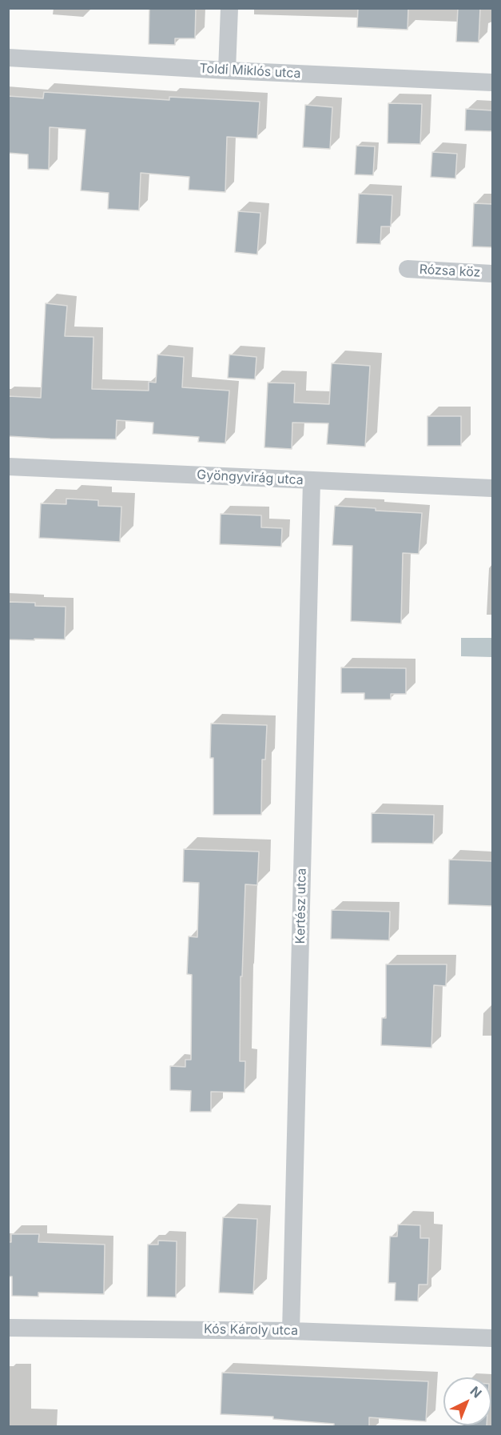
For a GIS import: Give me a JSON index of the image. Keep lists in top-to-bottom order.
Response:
{
  "streets": {
    "street": [
      "Toldi Miklós utca",
      "Rózsa köz",
      "Gyöngyvirág utca",
      "Kertész utca",
      "Kós Károly utca"
    ]
  },
  "crossings": [
    ["Gyöngyvirág utca", "Kertész utca"],
    ["Kertész utca", "Kós Károly utca"]
  ],
  "north": "top right"
}
